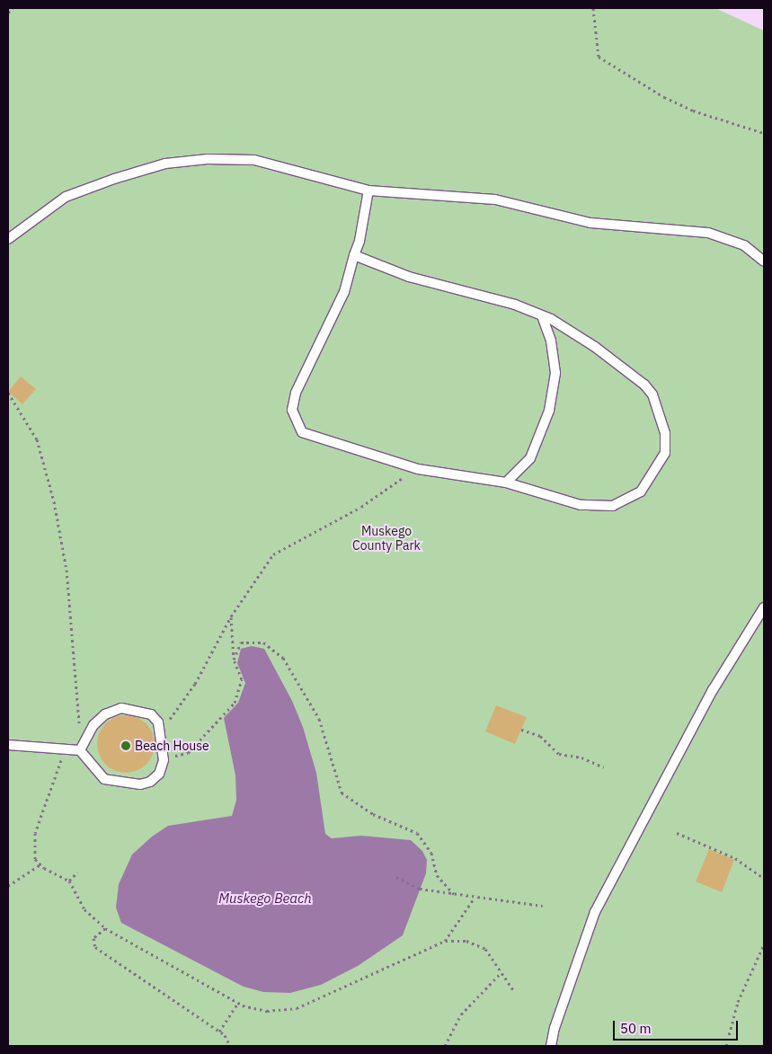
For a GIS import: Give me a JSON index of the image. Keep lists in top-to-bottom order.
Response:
{
  "water": ["Muskego Beach"],
  "parks": ["Muskego County Park"],
  "places": ["Beach House"],
  "scale_bar": "50 m"
}
